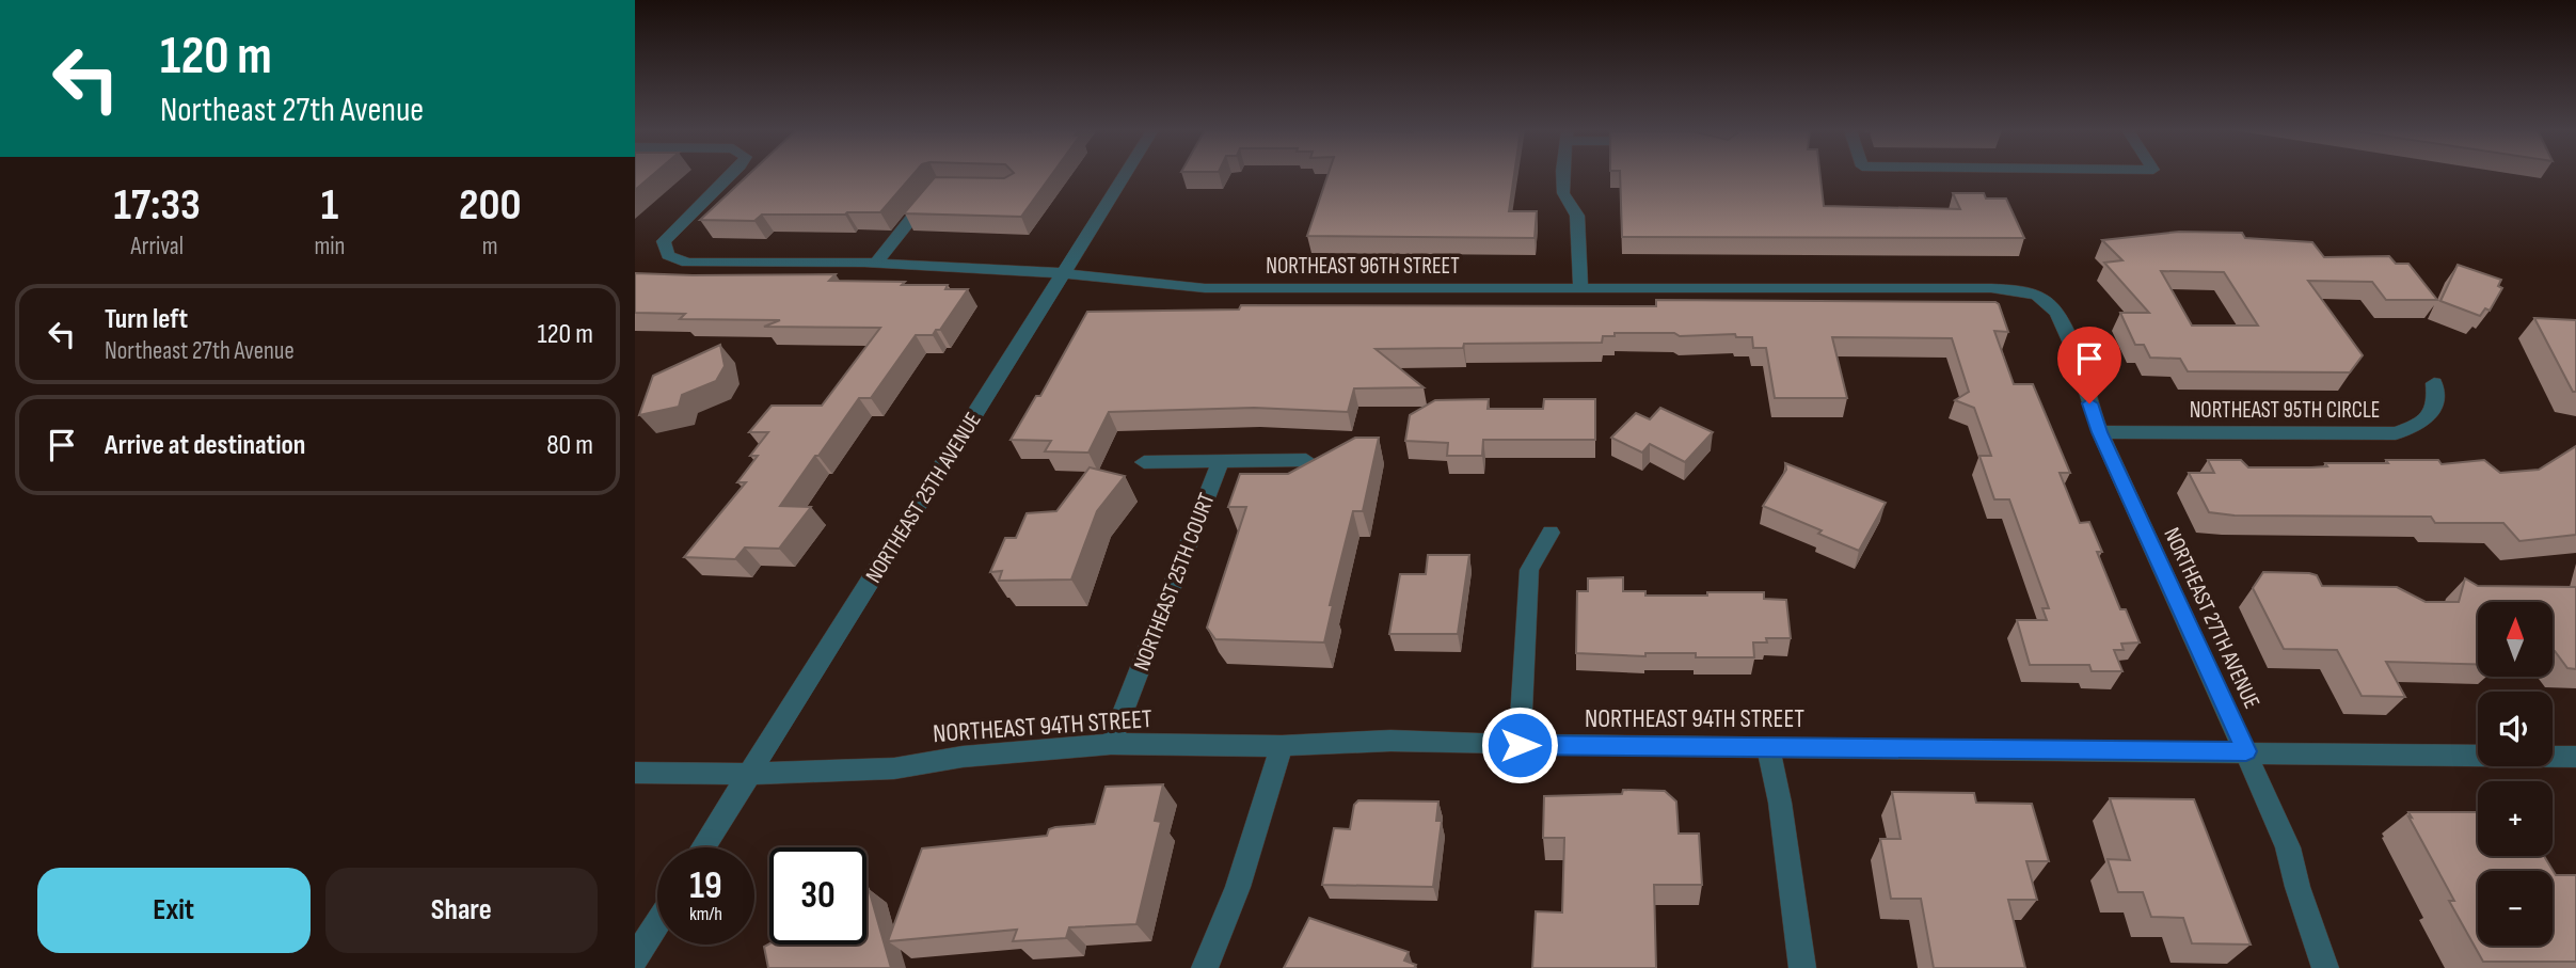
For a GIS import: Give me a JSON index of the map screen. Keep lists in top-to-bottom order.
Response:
{
  "streets": {
    "street": [
      "NORTHEAST 96TH STREET",
      "NORTHEAST 95TH CIRCLE",
      "NORTHEAST 25TH AVENUE",
      "NORTHEAST 25TH COURT",
      "NORTHEAST 27TH AVENUE",
      "NORTHEAST 94TH STREET"
    ]
  },
  "crossings": [
    ["NORTHEAST 96TH STREET", "NORTHEAST 25TH AVENUE"],
    ["NORTHEAST 96TH STREET", "NORTHEAST 27TH AVENUE"],
    ["NORTHEAST 95TH CIRCLE", "NORTHEAST 27TH AVENUE"],
    ["NORTHEAST 25TH AVENUE", "NORTHEAST 94TH STREET"],
    ["NORTHEAST 25TH COURT", "NORTHEAST 94TH STREET"],
    ["NORTHEAST 27TH AVENUE", "NORTHEAST 94TH STREET"]
  ],
  "north": "top",
  "page": {
    "turn": ["120 m", "Northeast 27th Avenue"],
    "eta": [
      "17:33",
      "Arrival",
      "1",
      "min",
      "200",
      "m"
    ],
    "list": [
      {
        "name": "Turn left",
        "note": "Northeast 27th Avenue",
        "value": "120 m"
      },
      {
        "name": "Arrive at destination",
        "value": "80 m"
      }
    ],
    "map_buttons": ["+", "−"],
    "speed": "19 km/h",
    "limit": "30",
    "buttons": ["Exit", "Share"]
  }
}
